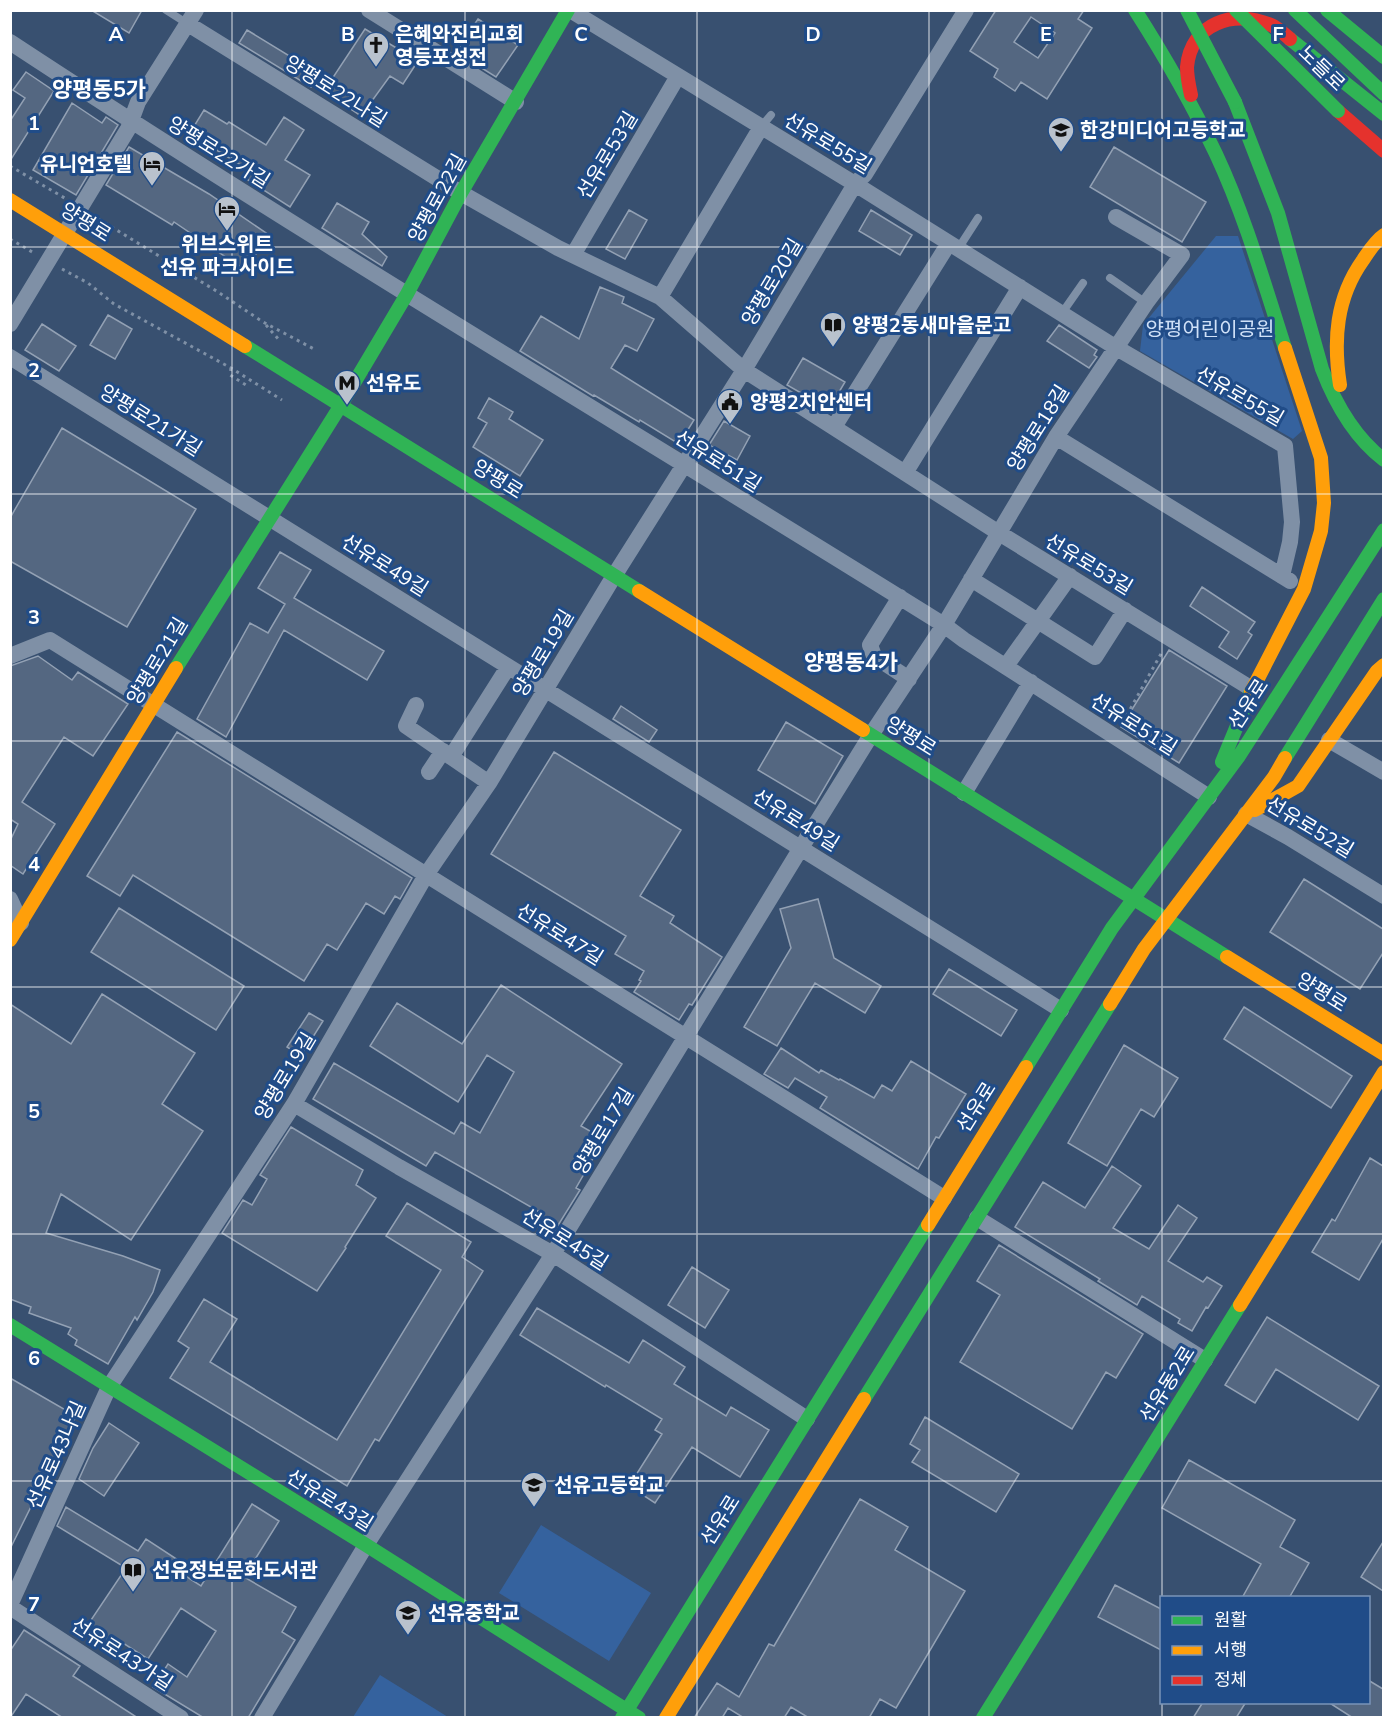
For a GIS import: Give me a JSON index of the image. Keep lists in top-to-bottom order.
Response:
{
  "streets": {
    "main road": [
      "노들로",
      "양평로22길",
      "양평로",
      "양평로21길",
      "선유로",
      "선유동2로",
      "선유로43길"
    ],
    "street": [
      "양평로22나길",
      "선유로55길",
      "양평로22가길",
      "선유로53길",
      "양평로20길",
      "양평로21가길",
      "양평로18길",
      "선유로51길",
      "선유로49길",
      "양평로19길",
      "선유로52길",
      "선유로47길",
      "양평로17길",
      "선유로45길",
      "선유로43나길",
      "선유로43가길"
    ]
  },
  "crossings": [
    ["양평로22나길", "선유로53길"],
    ["양평로22나길", "양평로22길"],
    ["선유로55길", "선유로53길"],
    ["선유로55길", "양평로22길"],
    ["선유로55길", "양평로20길"],
    ["선유로55길", "양평로18길"],
    ["양평로22가길", "양평로22길"],
    ["양평로22가길", "선유로51길"],
    ["선유로53길", "양평로22길"],
    ["선유로53길", "양평로20길"],
    ["선유로53길", "양평로18길"],
    ["양평로22길", "양평로"],
    ["양평로22길", "선유로51길"],
    ["양평로22길", "양평로21길"],
    ["양평로", "양평로20길"],
    ["양평로", "양평로18길"],
    ["양평로", "양평로19길"],
    ["양평로", "양평로21길"],
    ["양평로", "선유로"],
    ["양평로", "양평로17길"],
    ["양평로20길", "선유로51길"],
    ["양평로20길", "양평로19길"],
    ["양평로21가길", "선유로49길"],
    ["양평로21가길", "양평로21길"],
    ["양평로18길", "선유로51길"],
    ["양평로18길", "양평로17길"],
    ["선유로51길", "선유로"],
    ["선유로49길", "양평로19길"],
    ["선유로49길", "양평로21길"],
    ["선유로49길", "선유로"],
    ["선유로49길", "양평로17길"],
    ["양평로19길", "선유로47길"],
    ["양평로19길", "선유로45길"],
    ["양평로19길", "선유로43나길"],
    ["양평로19길", "선유로43길"],
    ["양평로21길", "선유로47길"],
    ["선유로", "선유로47길"],
    ["선유로", "선유로45길"],
    ["선유로", "선유로43길"],
    ["선유로47길", "양평로17길"],
    ["양평로17길", "선유로45길"],
    ["양평로17길", "선유로43길"],
    ["선유로43나길", "선유로43길"],
    ["선유로43나길", "선유로43가길"]
  ],
  "districts": ["양평동5가", "양평동4가"],
  "parks": ["양평어린이공원"],
  "places": {
    "church": ["은혜와진리교회 영등포성전"],
    "school or university": ["한강미디어고등학교", "선유고등학교", "선유중학교"],
    "hotel": ["유니언호텔", "위브스위트 선유 파크사이드"],
    "library": ["양평2동새마을문고", "선유정보문화도서관"],
    "metro station": ["선유도"],
    "public building": ["양평2치안센터"]
  },
  "legend": ["원활", "서행", "정체"],
  "grid": {
    "columns": [
      "A",
      "B",
      "C",
      "D",
      "E",
      "F"
    ],
    "rows": [
      "1",
      "2",
      "3",
      "4",
      "5",
      "6",
      "7"
    ]
  }
}
